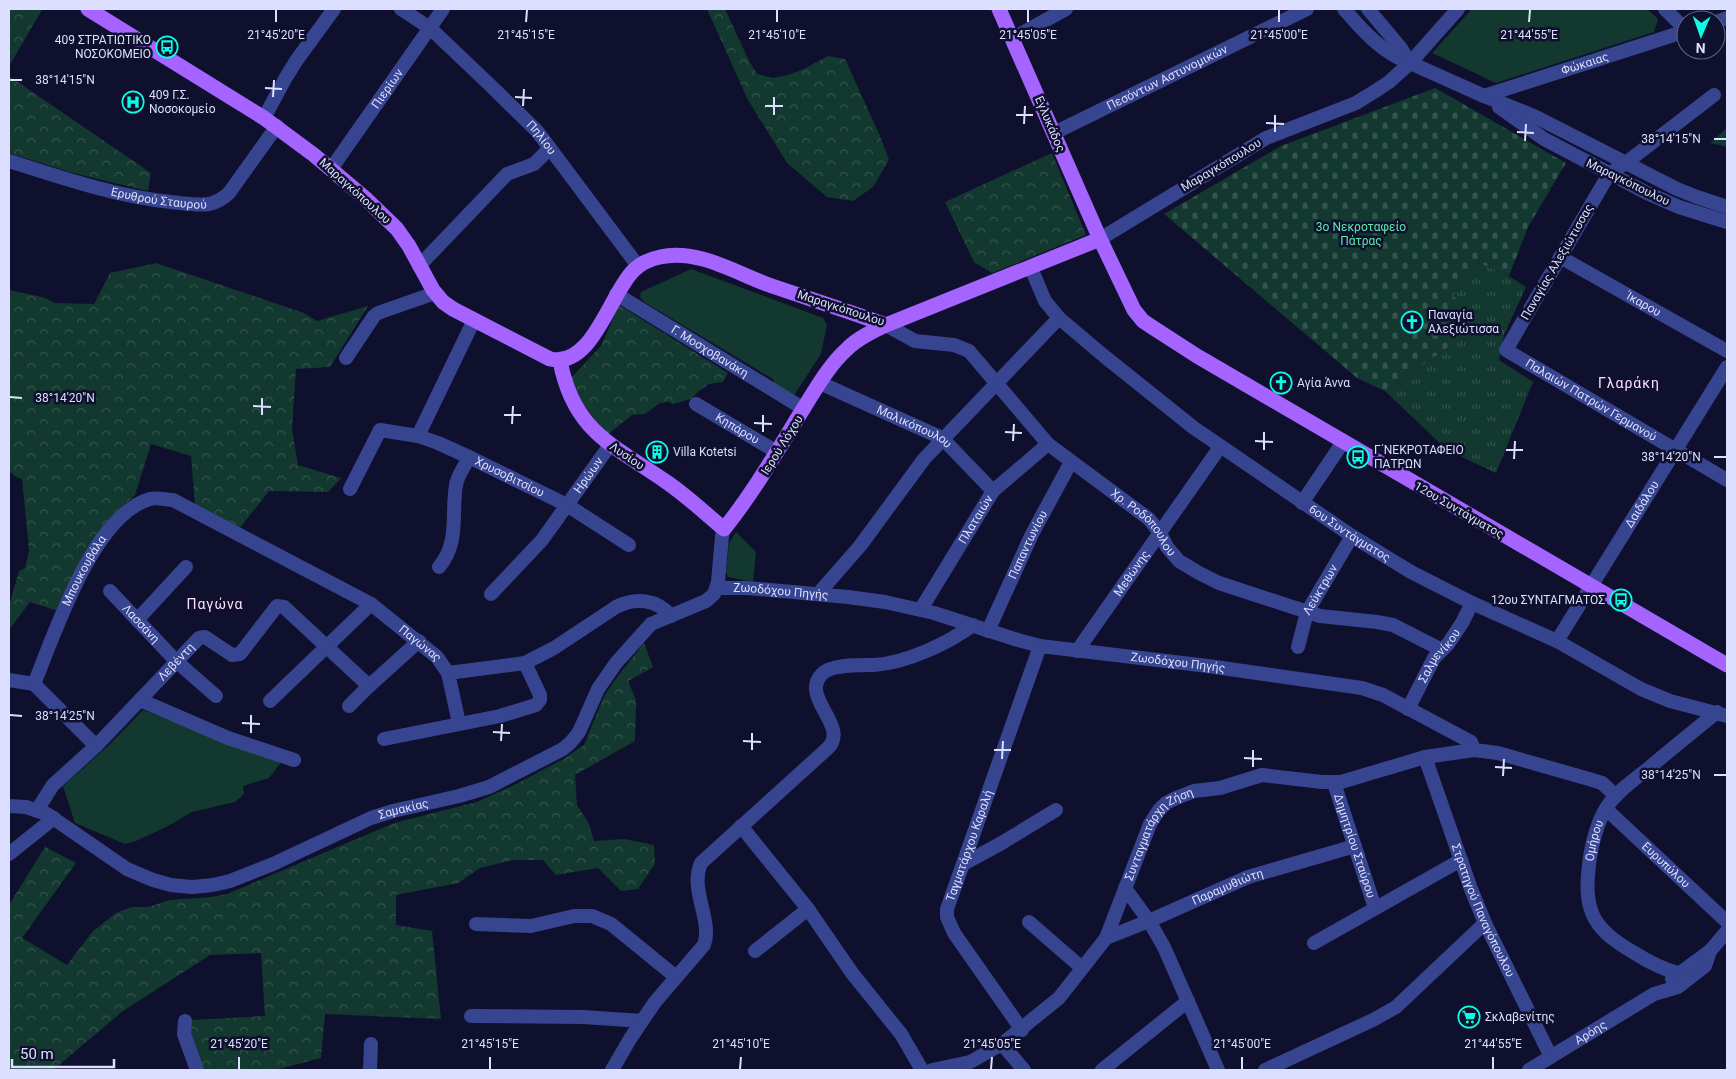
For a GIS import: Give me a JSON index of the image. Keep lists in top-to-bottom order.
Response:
{
  "streets": {
    "main road": [
      "Εγλυκάδος",
      "Μαραγκόπουλου",
      "Ιερού Λόχου",
      "Λυσίου",
      "12ου Συντάγματος"
    ],
    "street": [
      "Φώκαιας",
      "Πεσόντων Αστυνομικών",
      "Πιερίων",
      "Πηλίου",
      "Ερυθρού Σταυρού",
      "Παναγίας Αλεξιώτισσας",
      "Ίκαρου",
      "Γ. Μοσχοβανάκη",
      "Παλαιών Πατρών Γερμανού",
      "Κηπάρου",
      "Μαλικόπουλου",
      "Ηρώων",
      "Χρυσοβιτσίου",
      "Δαιδάλου",
      "Πλαταιών",
      "Χρ. Ροδόπουλου",
      "6ου Συντάγματος",
      "Παπαντωνίου",
      "Μπουκουβάλα",
      "Μεθώνης",
      "Λεύκτρων",
      "Ζωοδόχου Πηγής",
      "Λασσάνη",
      "Παγώνας",
      "Σαλμενίκου",
      "Λεβέντη",
      "Σαμακίας",
      "Συνταγματάρχη Ζήση",
      "Ομήρου",
      "Ταγματάρχου Καραλή",
      "Δημητρίου Σταύρου",
      "Ευρυπύλου",
      "Παραμυθιώτη",
      "Στρατηγού Παναγόπουλου",
      "Αρόης"
    ]
  },
  "crossings": [
    ["Φώκαιας", "Μαραγκόπουλου"],
    ["Πεσόντων Αστυνομικών", "Εγλυκάδος"],
    ["Πιερίων", "Πηλίου"],
    ["Πιερίων", "Μαραγκόπουλου"],
    ["Εγλυκάδος", "Μαραγκόπουλου"],
    ["Εγλυκάδος", "12ου Συντάγματος"],
    ["Πηλίου", "Μαραγκόπουλου"],
    ["Μαραγκόπουλου", "Ερυθρού Σταυρού"],
    ["Μαραγκόπουλου", "Παναγίας Αλεξιώτισσας"],
    ["Μαραγκόπουλου", "Γ. Μοσχοβανάκη"],
    ["Μαραγκόπουλου", "Ιερού Λόχου"],
    ["Μαραγκόπουλου", "Λυσίου"],
    ["Μαραγκόπουλου", "12ου Συντάγματος"],
    ["Μαραγκόπουλου", "Χρ. Ροδόπουλου"],
    ["Μαραγκόπουλου", "6ου Συντάγματος"],
    ["Παναγίας Αλεξιώτισσας", "Ίκαρου"],
    ["Παναγίας Αλεξιώτισσας", "Παλαιών Πατρών Γερμανού"],
    ["Γ. Μοσχοβανάκη", "Ιερού Λόχου"],
    ["Παλαιών Πατρών Γερμανού", "Δαιδάλου"],
    ["Κηπάρου", "Ιερού Λόχου"],
    ["Μαλικόπουλου", "Ιερού Λόχου"],
    ["Μαλικόπουλου", "Πλαταιών"],
    ["Ιερού Λόχου", "Λυσίου"],
    ["Ιερού Λόχου", "Χρ. Ροδόπουλου"],
    ["Λυσίου", "Ηρώων"],
    ["Ηρώων", "Χρυσοβιτσίου"],
    ["Δαιδάλου", "12ου Συντάγματος"],
    ["Δαιδάλου", "6ου Συντάγματος"],
    ["Πλαταιών", "Χρ. Ροδόπουλου"],
    ["Πλαταιών", "Ζωοδόχου Πηγής"],
    ["Χρ. Ροδόπουλου", "Παπαντωνίου"],
    ["Χρ. Ροδόπουλου", "Μεθώνης"],
    ["Χρ. Ροδόπουλου", "Λεύκτρων"],
    ["Χρ. Ροδόπουλου", "Σαλμενίκου"],
    ["6ου Συντάγματος", "Μεθώνης"],
    ["6ου Συντάγματος", "Λεύκτρων"],
    ["6ου Συντάγματος", "Σαλμενίκου"],
    ["6ου Συντάγματος", "Ομήρου"],
    ["Παπαντωνίου", "Ζωοδόχου Πηγής"],
    ["Μπουκουβάλα", "Παγώνας"],
    ["Μεθώνης", "Ζωοδόχου Πηγής"],
    ["Ζωοδόχου Πηγής", "Σαλμενίκου"],
    ["Ζωοδόχου Πηγής", "Σαμακίας"],
    ["Ζωοδόχου Πηγής", "Συνταγματάρχη Ζήση"],
    ["Ζωοδόχου Πηγής", "Ταγματάρχου Καραλή"],
    ["Λασσάνη", "Λεβέντη"],
    ["Παγώνας", "Σαμακίας"],
    ["Λεβέντη", "Σαμακίας"],
    ["Συνταγματάρχη Ζήση", "Ταγματάρχου Καραλή"],
    ["Συνταγματάρχη Ζήση", "Δημητρίου Σταύρου"],
    ["Συνταγματάρχη Ζήση", "Παραμυθιώτη"],
    ["Συνταγματάρχη Ζήση", "Στρατηγού Παναγόπουλου"],
    ["Ομήρου", "Ευρυπύλου"],
    ["Ομήρου", "Αρόης"],
    ["Δημητρίου Σταύρου", "Παραμυθιώτη"],
    ["Στρατηγού Παναγόπουλου", "Αρόης"]
  ],
  "districts": ["Γλαράκη", "Παγώνα"],
  "parks": ["3o Νεκροταφείο Πάτρας"],
  "places": {
    "bus stop": ["409 ΣΤΡΑΤΙΩΤΙΚΟ ΝΟΣΟΚΟΜΕΙΟ", "Γ΄ΝΕΚΡΟΤΑΦΕΙΟ ΠΑΤΡΩΝ", "12ου ΣΥΝΤΑΓΜΑΤΟΣ"],
    "hospital": ["409 Γ.Σ. Νοσοκομείο"],
    "church": ["Παναγία Αλεξιώτισσα", "Αγία Άννα"],
    "building": ["Villa Kotetsi"],
    "supermarket": ["Σκλαβενίτης"]
  },
  "scale_bar": "50 m",
  "north": "bottom",
  "coordinates": [
    "21°45'20\"E",
    "21°45'15\"E",
    "21°45'10\"E",
    "21°45'05\"E",
    "21°45'00\"E",
    "21°44'55\"E",
    "38°14'15\"N",
    "38°14'20\"N",
    "38°14'25\"N"
  ]
}
